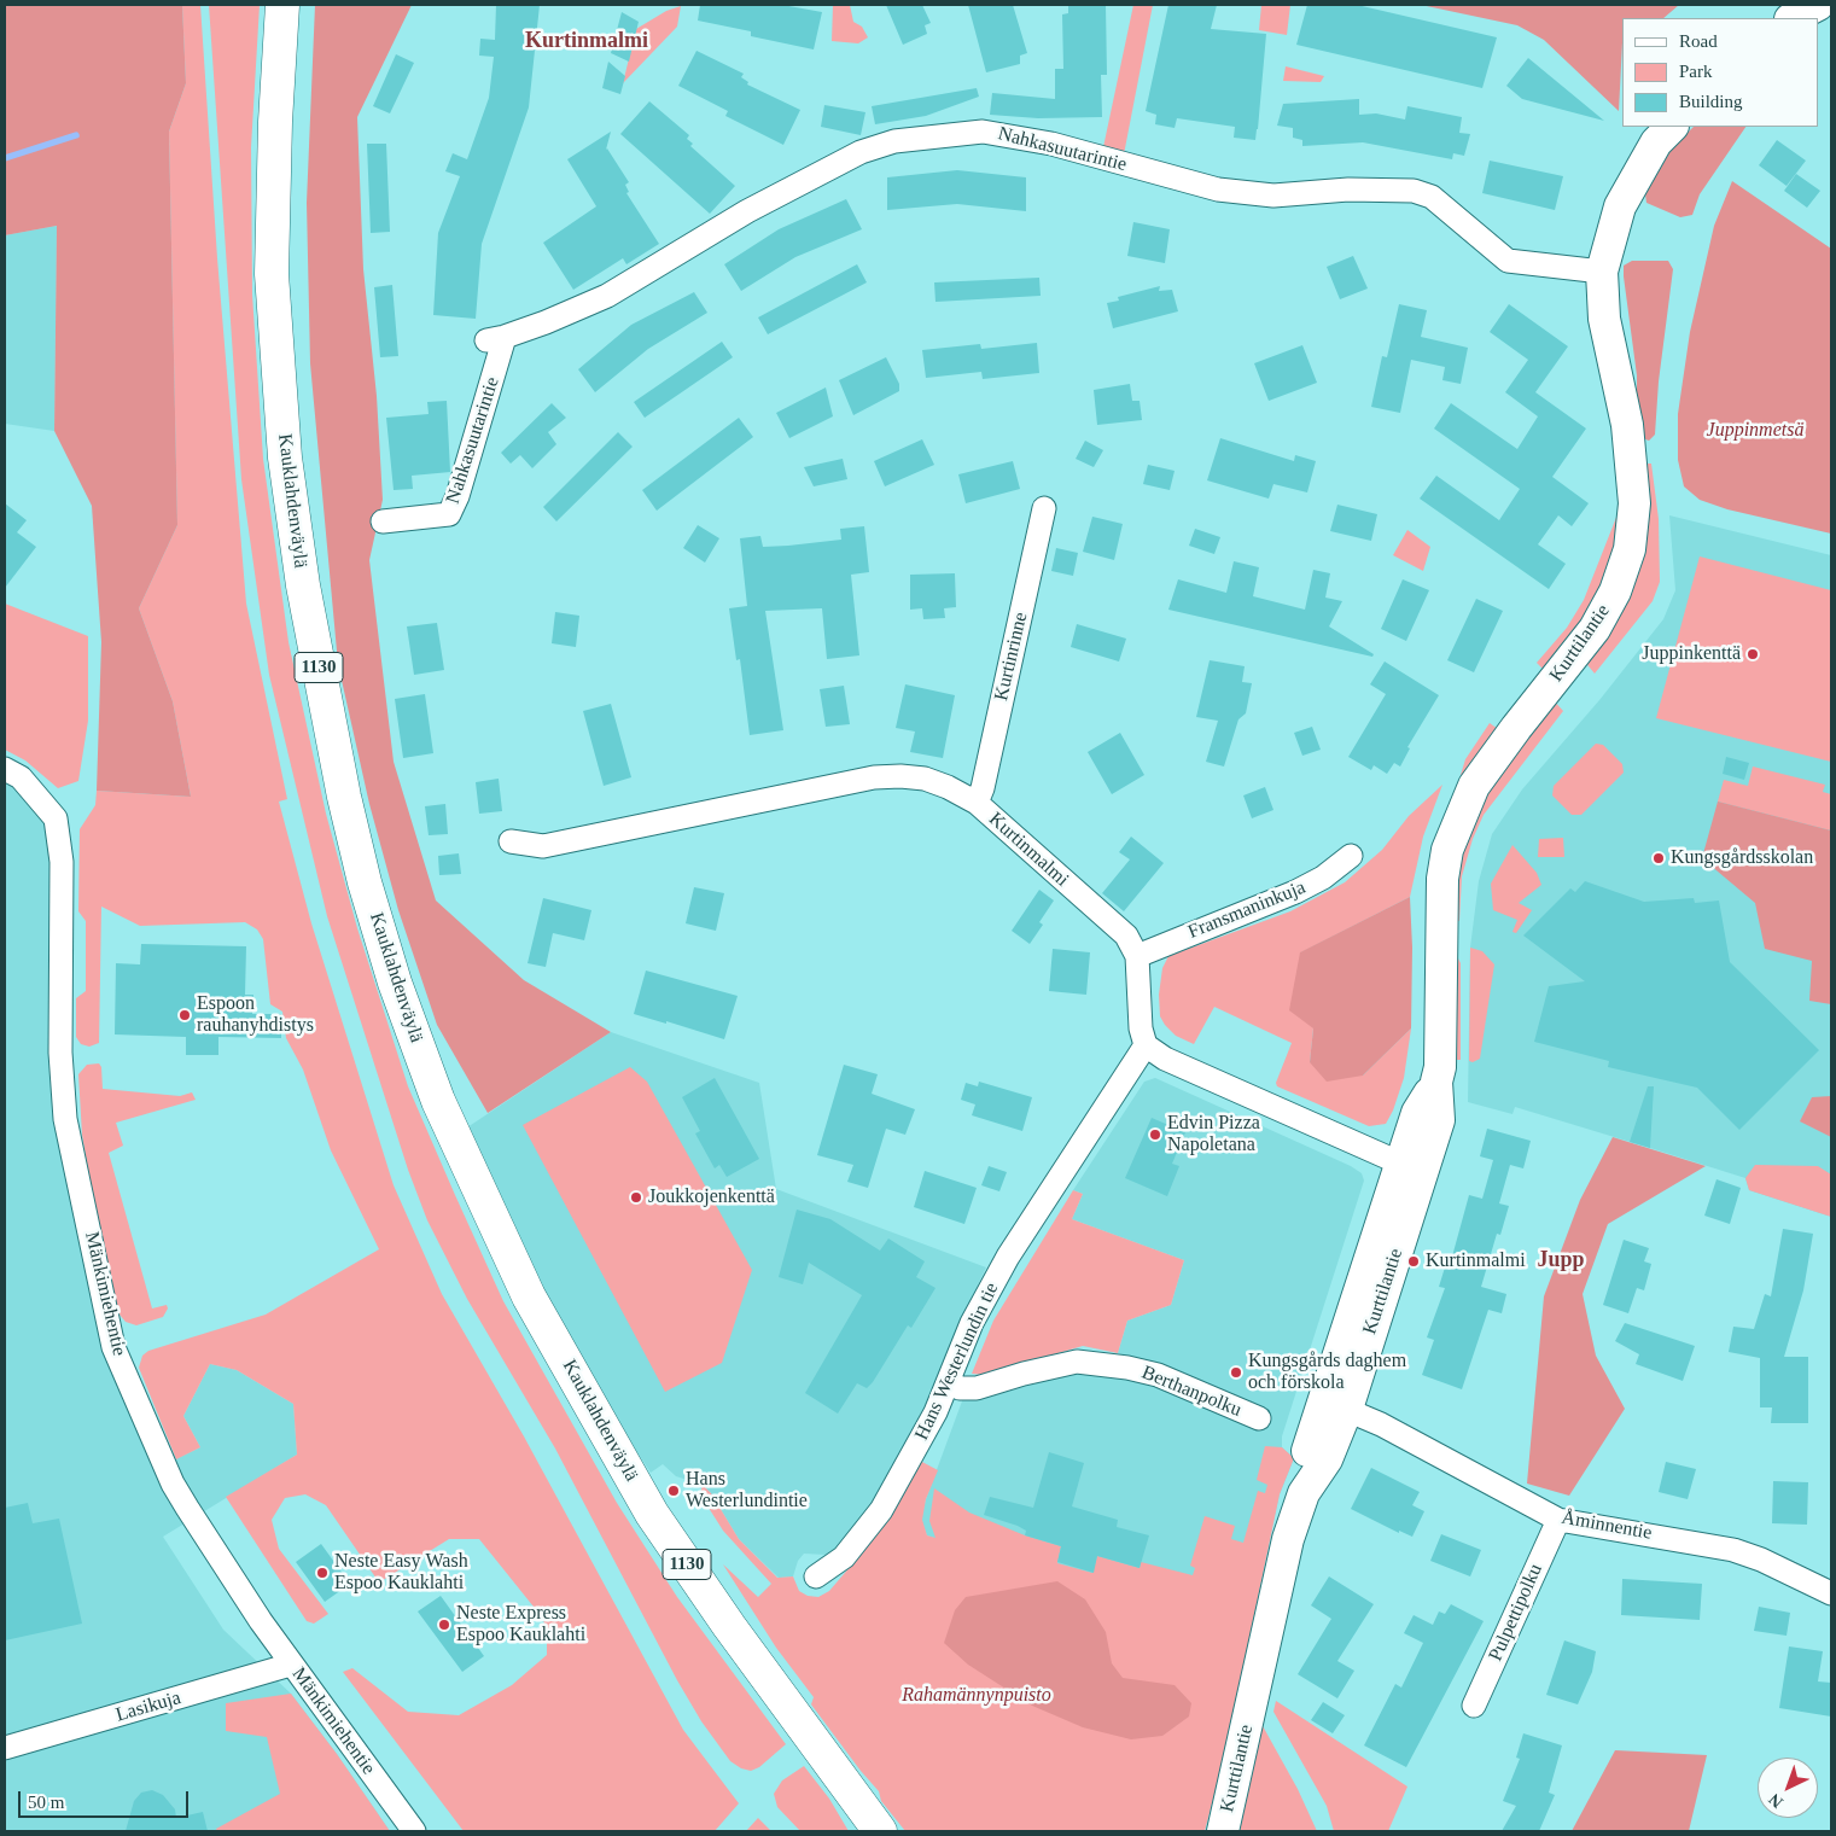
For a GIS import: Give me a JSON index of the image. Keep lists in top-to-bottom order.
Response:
{
  "streets": {
    "main road": ["Kauklahdenväylä", "1130"],
    "street": [
      "Nahkasuutarintie",
      "Kurttilantie",
      "Kurtinrinne",
      "Kurtinmalmi",
      "Fransmaninkuja",
      "Mänkimiehentie",
      "Hans Westerlundin tie",
      "Berthanpolku",
      "Åminnentie",
      "Pulpettipolku",
      "Lasikuja"
    ]
  },
  "crossings": [
    ["Nahkasuutarintie", "Kurttilantie"],
    ["Kurttilantie", "Åminnentie"],
    ["Kurtinrinne", "Kurtinmalmi"],
    ["Kurtinmalmi", "Fransmaninkuja"],
    ["Kurtinmalmi", "Hans Westerlundin tie"],
    ["Mänkimiehentie", "Lasikuja"],
    ["Hans Westerlundin tie", "Berthanpolku"],
    ["Åminnentie", "Pulpettipolku"]
  ],
  "districts": ["Kurtinmalmi", "Jupp"],
  "parks": ["Juppinmetsä", "Rahamännynpuisto"],
  "places": [
    "Juppinkenttä",
    "Kungsgårdsskolan",
    "Espoon rauhanyhdistys",
    "Edvin Pizza Napoletana",
    "Joukkojenkenttä",
    "Kurtinmalmi",
    "Kungsgårds daghem och förskola",
    "Hans Westerlundintie",
    "Neste Easy Wash Espoo Kauklahti",
    "Neste Express Espoo Kauklahti"
  ],
  "legend": ["Road", "Park", "Building"],
  "scale_bar": "50 m",
  "north": "bottom left"
}
